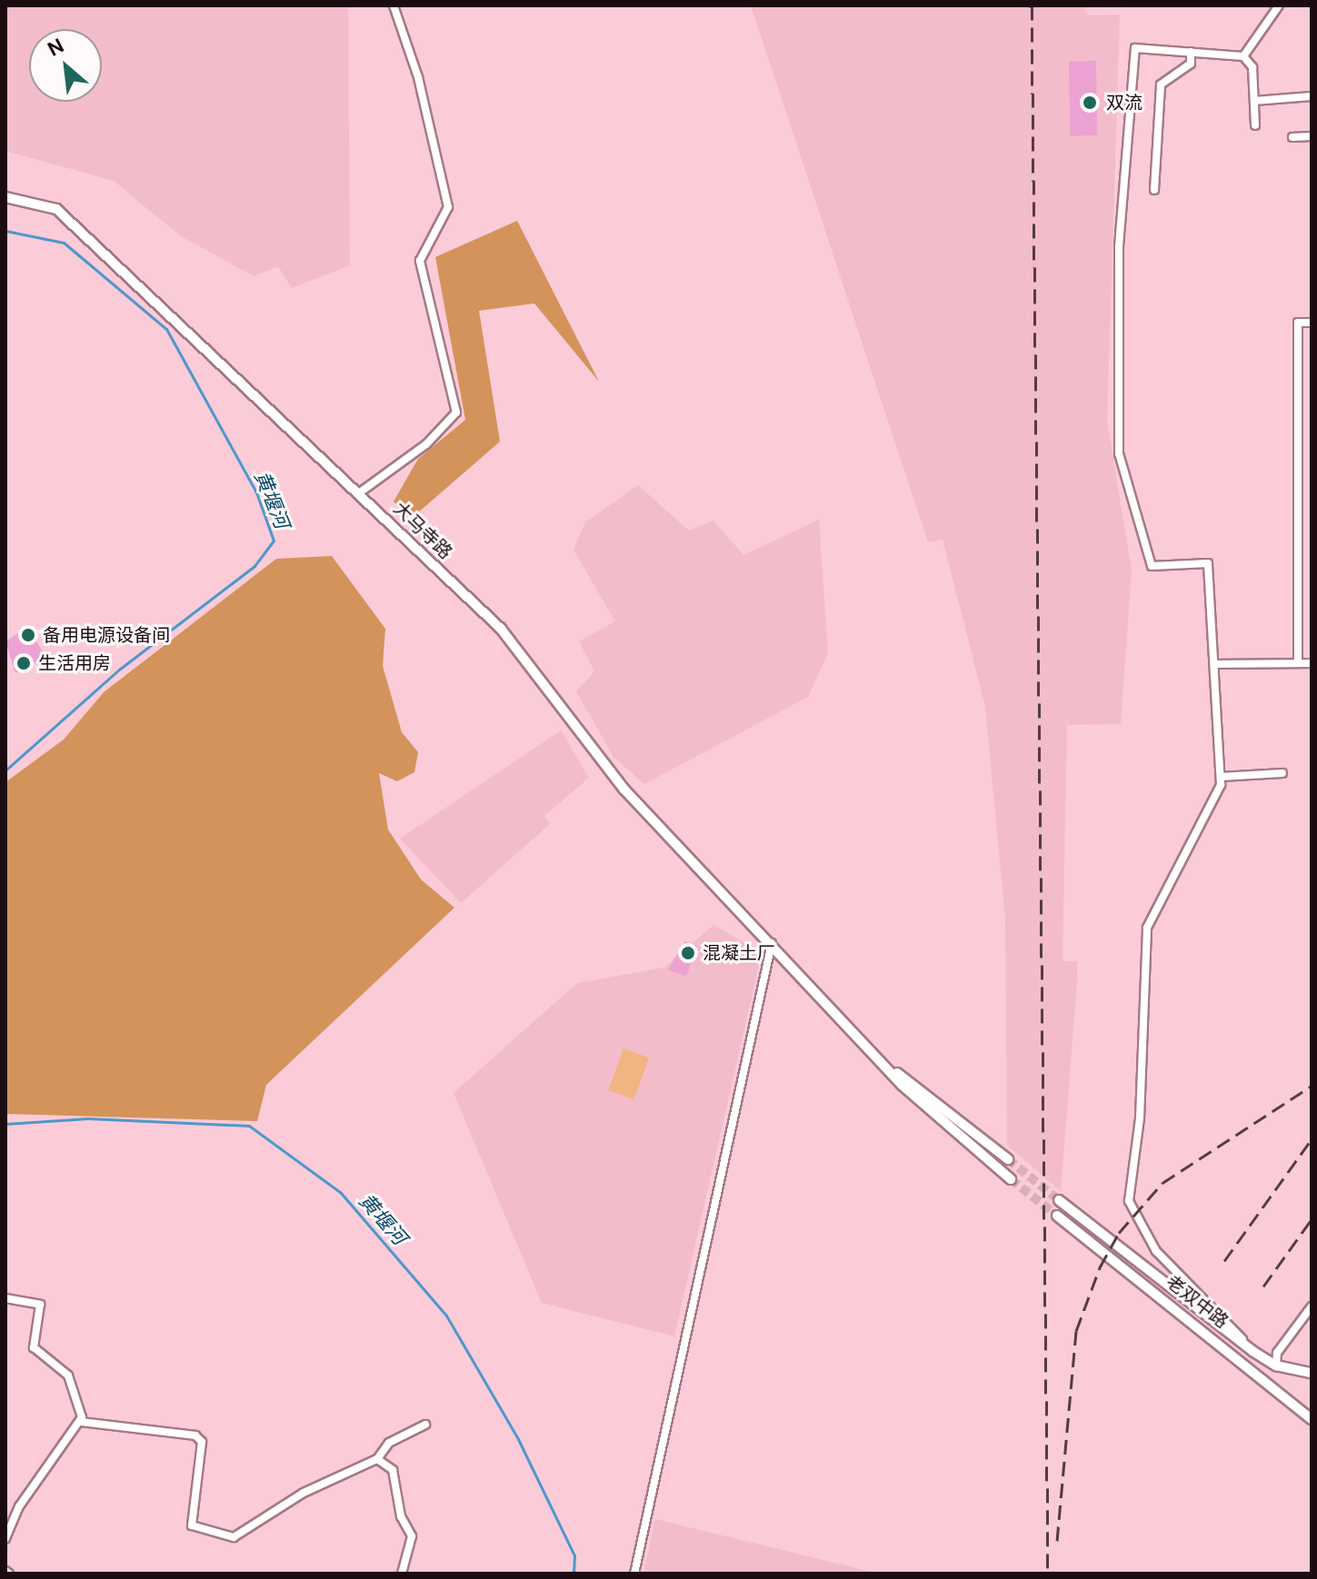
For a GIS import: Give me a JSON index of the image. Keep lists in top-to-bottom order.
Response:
{
  "streets": {
    "street": ["大马寺路", "老双中路"]
  },
  "water": ["黄堰河"],
  "places": [
    "双流",
    "备用电源设备间",
    "生活用房",
    "混凝土厂"
  ],
  "north": "top left"
}
